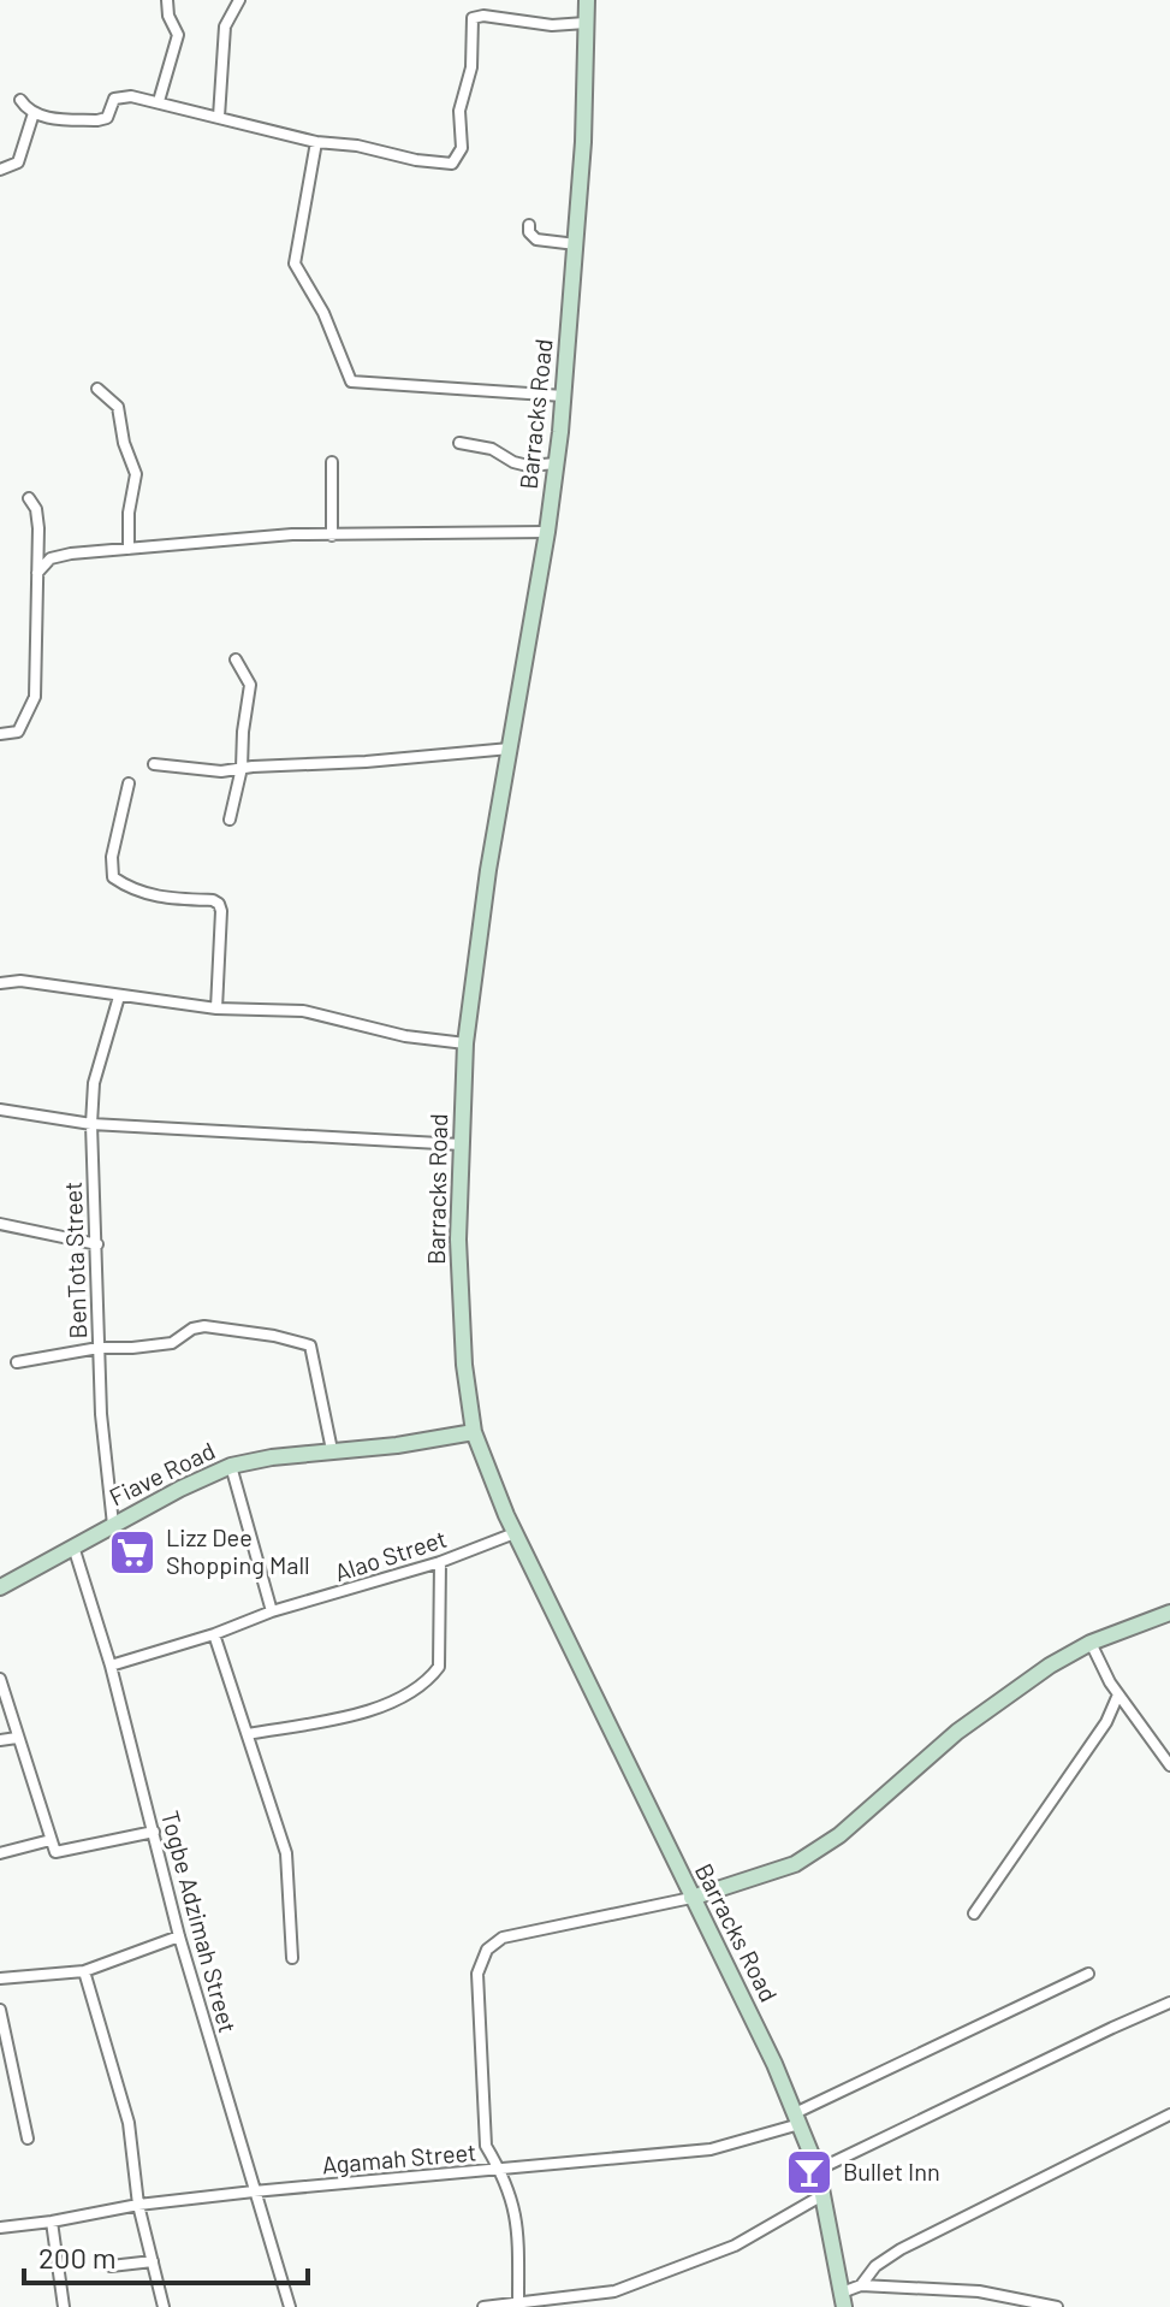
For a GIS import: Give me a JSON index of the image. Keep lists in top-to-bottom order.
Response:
{
  "streets": {
    "street": [
      "Barracks Road",
      "BenTota Street",
      "Fiave Road",
      "Alao Street",
      "Togbe Adzimah Street",
      "Agamah Street"
    ]
  },
  "crossings": [
    ["Barracks Road", "Fiave Road"],
    ["Barracks Road", "Alao Street"],
    ["Barracks Road", "Agamah Street"],
    ["BenTota Street", "Fiave Road"],
    ["Fiave Road", "Togbe Adzimah Street"],
    ["Alao Street", "Togbe Adzimah Street"],
    ["Togbe Adzimah Street", "Agamah Street"]
  ],
  "places": {
    "supermarket": ["Lizz Dee Shopping Mall"],
    "bar": ["Bullet Inn"]
  },
  "scale_bar": "200 m"
}
